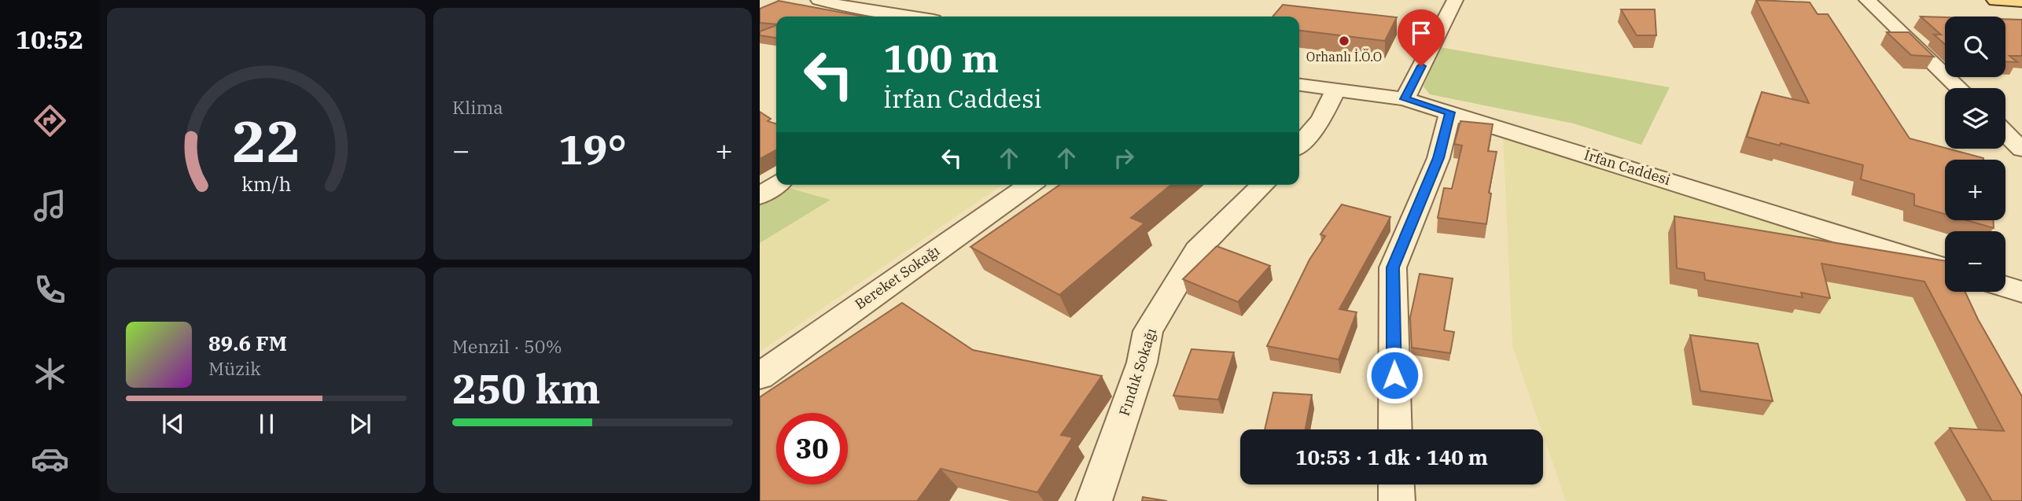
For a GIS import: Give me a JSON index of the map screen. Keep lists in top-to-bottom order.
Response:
{
  "streets": {
    "street": ["İrfan Caddesi", "Bereket Sokağı", "Fındık Sokağı"]
  },
  "places": ["Orhanlı İ.Ö.O"],
  "page": {
    "tabs": "10:52",
    "tile": [
      "Klima",
      ["Menzil · 50%", "250 km"]
    ],
    "map_buttons": ["+", "−"],
    "turn": ["100 m", "İrfan Caddesi"],
    "heat": ["−", "19°", "+"],
    "song": ["89.6 FM", "Müzik"],
    "limit": "30",
    "trip": "10:53 · 1 dk · 140 m",
    "gauge": ["22", "km/h"]
  }
}
